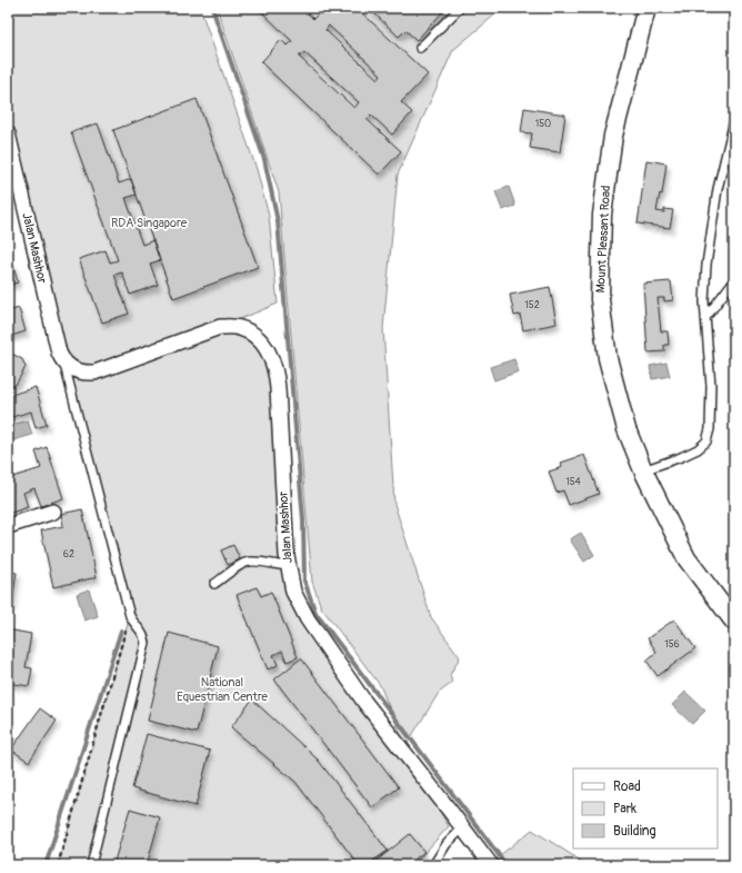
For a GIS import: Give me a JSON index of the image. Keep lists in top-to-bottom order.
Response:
{
  "streets": {
    "street": ["Mount Pleasant Road", "Jalan Mashhor"]
  },
  "parks": ["RDA Singapore", "National Equestrian Centre"],
  "house_numbers": [
    "150",
    "152",
    "154",
    "62",
    "156"
  ],
  "legend": ["Road", "Park", "Building"]
}
